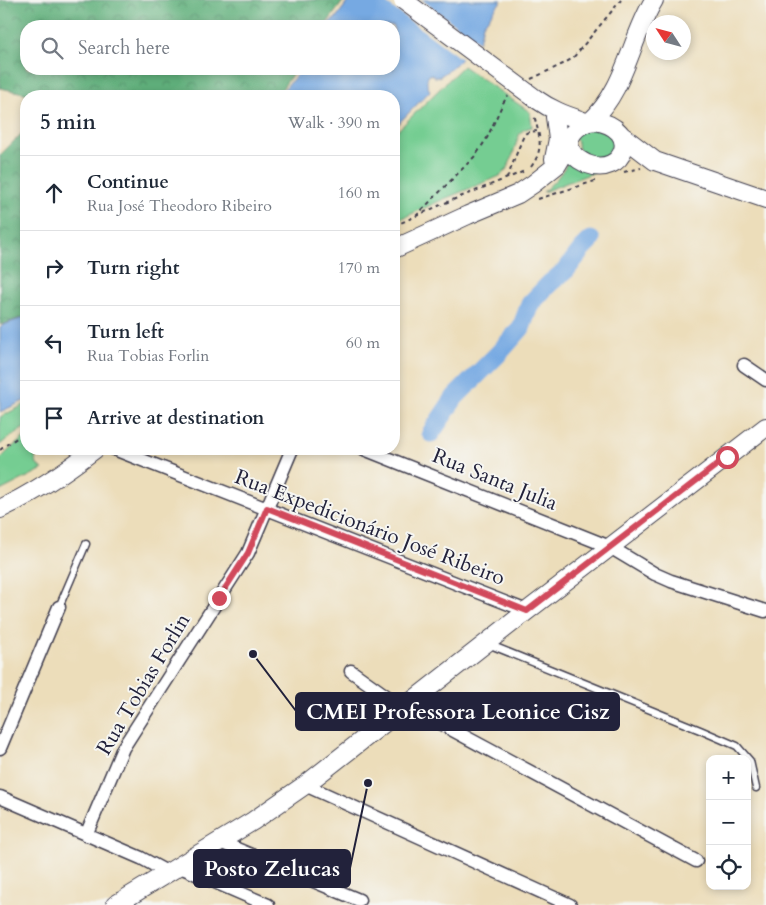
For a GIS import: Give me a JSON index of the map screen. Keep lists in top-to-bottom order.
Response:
{
  "streets": {
    "street": ["Rua Santa Julia", "Rua Expedicionário José Ribeiro", "Rua Tobias Forlin"]
  },
  "crossings": [
    ["Rua Expedicionário José Ribeiro", "Rua Tobias Forlin"]
  ],
  "places": ["CMEI Professora Leonice Cisz", "Posto Zelucas"],
  "north": "top left",
  "page": {
    "search": "Search here",
    "heading": ["5 min", "Walk · 390 m"],
    "list": [
      ["Continue", "Rua José Theodoro Ribeiro", "160 m"],
      ["Turn right", "170 m"],
      ["Turn left", "Rua Tobias Forlin", "60 m"],
      "Arrive at destination"
    ],
    "map_buttons": ["+", "−"]
  }
}
